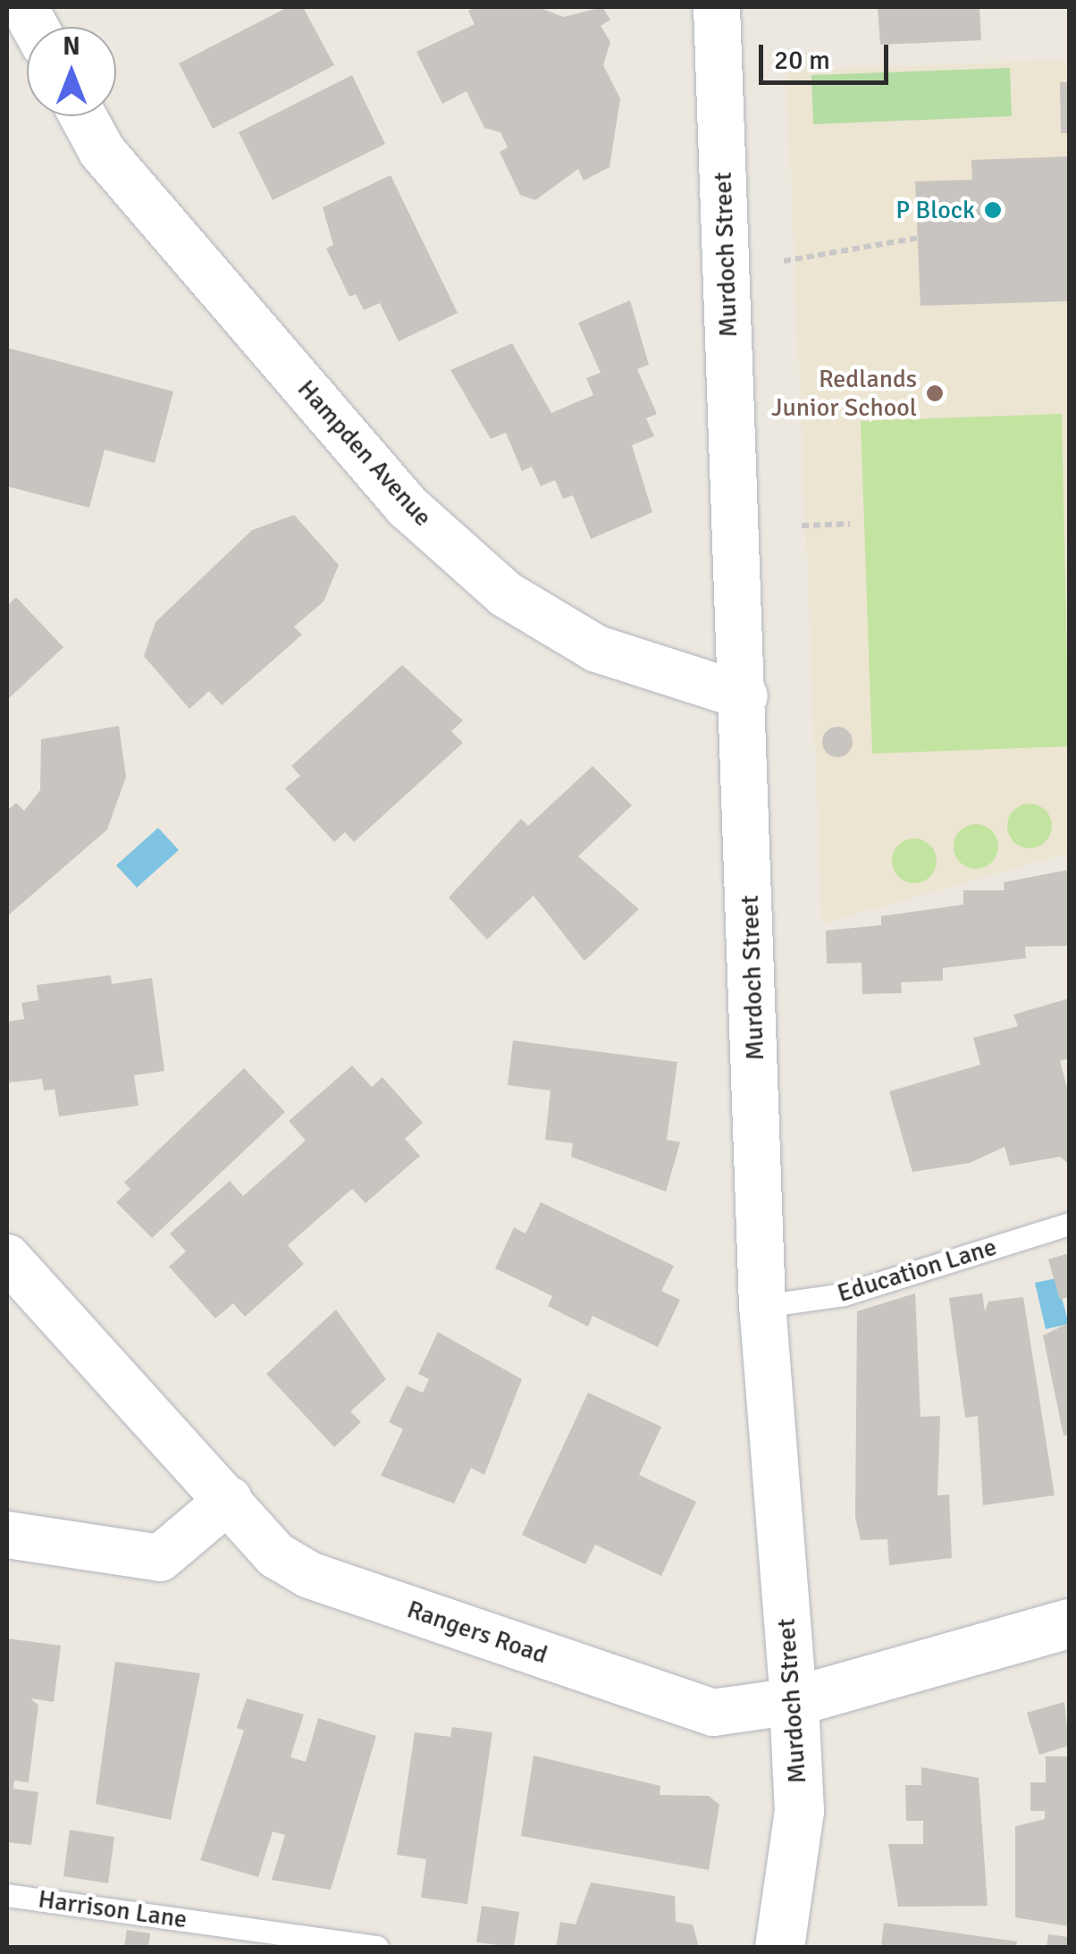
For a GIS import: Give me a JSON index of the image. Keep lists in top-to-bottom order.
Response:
{
  "streets": {
    "main road": ["Murdoch Street", "Rangers Road"],
    "street": ["Hampden Avenue"],
    "lane": ["Education Lane", "Harrison Lane"]
  },
  "crossings": [
    ["Murdoch Street", "Hampden Avenue"],
    ["Murdoch Street", "Education Lane"],
    ["Murdoch Street", "Rangers Road"]
  ],
  "places": ["P Block", "Redlands Junior School"],
  "scale_bar": "20 m",
  "north": "top"
}
